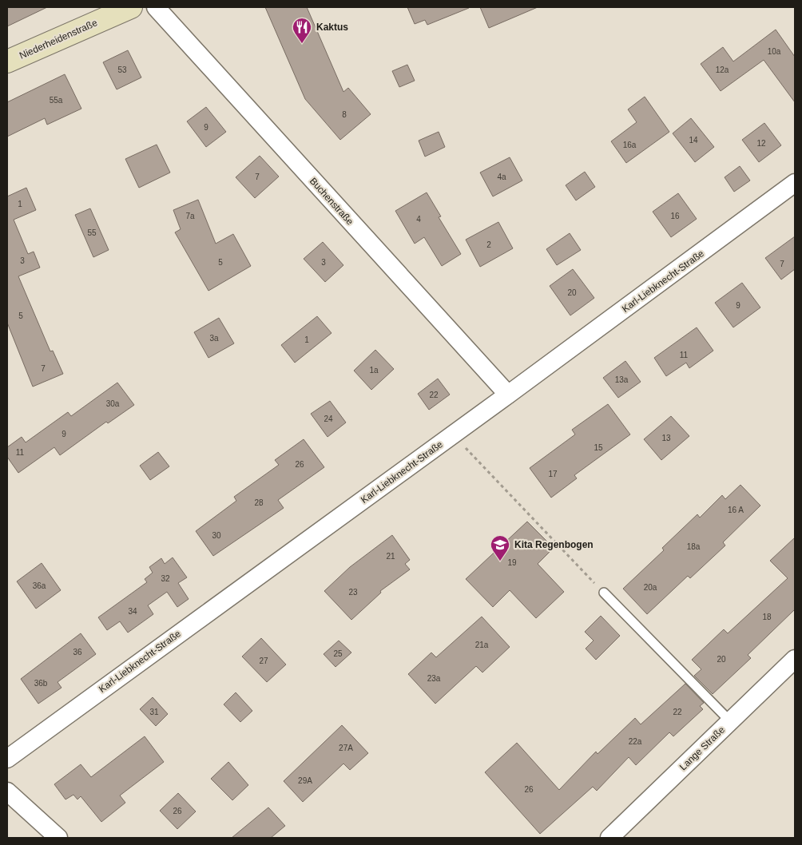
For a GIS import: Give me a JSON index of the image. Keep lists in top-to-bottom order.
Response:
{
  "streets": {
    "street": [
      "Niederheidenstraße",
      "Buchenstraße",
      "Karl-Liebknecht-Straße",
      "Lange Straße"
    ]
  },
  "crossings": [
    ["Buchenstraße", "Karl-Liebknecht-Straße"]
  ],
  "places": {
    "restaurant": ["Kaktus"],
    "school or university": ["Kita Regenbogen"]
  },
  "house_numbers": [
    "10a",
    "53",
    "12a",
    "55a",
    "8",
    "9",
    "14",
    "12",
    "16a",
    "7",
    "4a",
    "1",
    "7a",
    "16",
    "4",
    "55",
    "2",
    "3",
    "5",
    "3",
    "7",
    "20",
    "9",
    "5",
    "3a",
    "1",
    "11",
    "7",
    "1a",
    "13a",
    "22",
    "30a",
    "24",
    "9",
    "13",
    "15",
    "11",
    "26",
    "17",
    "28",
    "16 A",
    "30",
    "18a",
    "21",
    "19",
    "32",
    "36a",
    "20a",
    "23",
    "34",
    "18",
    "21a",
    "36",
    "25",
    "20",
    "27",
    "23a",
    "36b",
    "31",
    "22",
    "22a",
    "27A",
    "29A",
    "26",
    "26"
  ]
}
